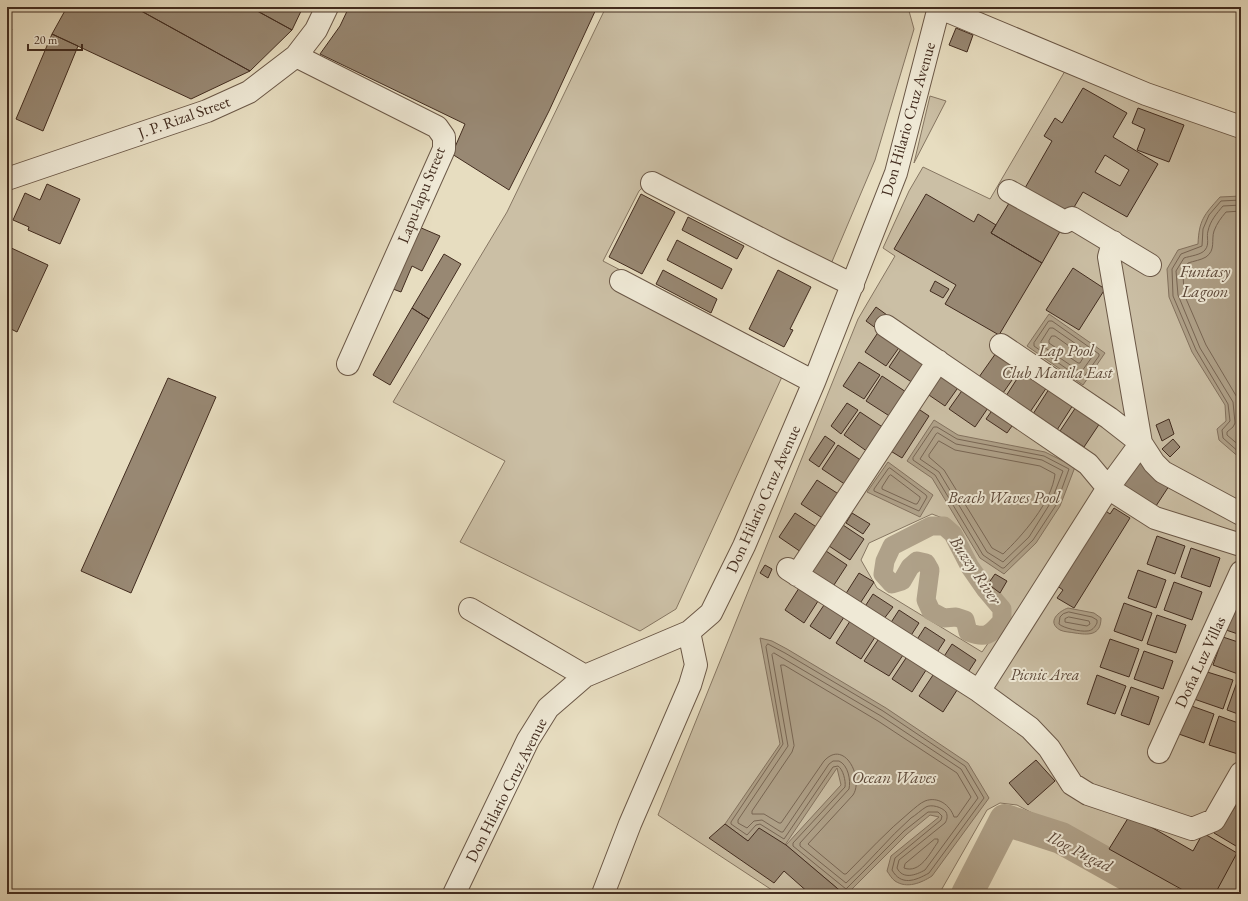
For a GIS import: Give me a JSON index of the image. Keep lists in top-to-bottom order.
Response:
{
  "streets": {
    "street": [
      "J. P. Rizal Street",
      "Don Hilario Cruz Avenue",
      "Lapu-lapu Street",
      "Doña Luz Villas"
    ]
  },
  "crossings": [
    ["J. P. Rizal Street", "Lapu-lapu Street"]
  ],
  "water": [
    "Funtasy Lagoon",
    "Lap Pool",
    "Beach Waves Pool",
    "Buzzy River",
    "Ocean Waves",
    "Ilog Pugad"
  ],
  "parks": ["Club Manila East", "Picnic Area"],
  "scale_bar": "20 m"
}
